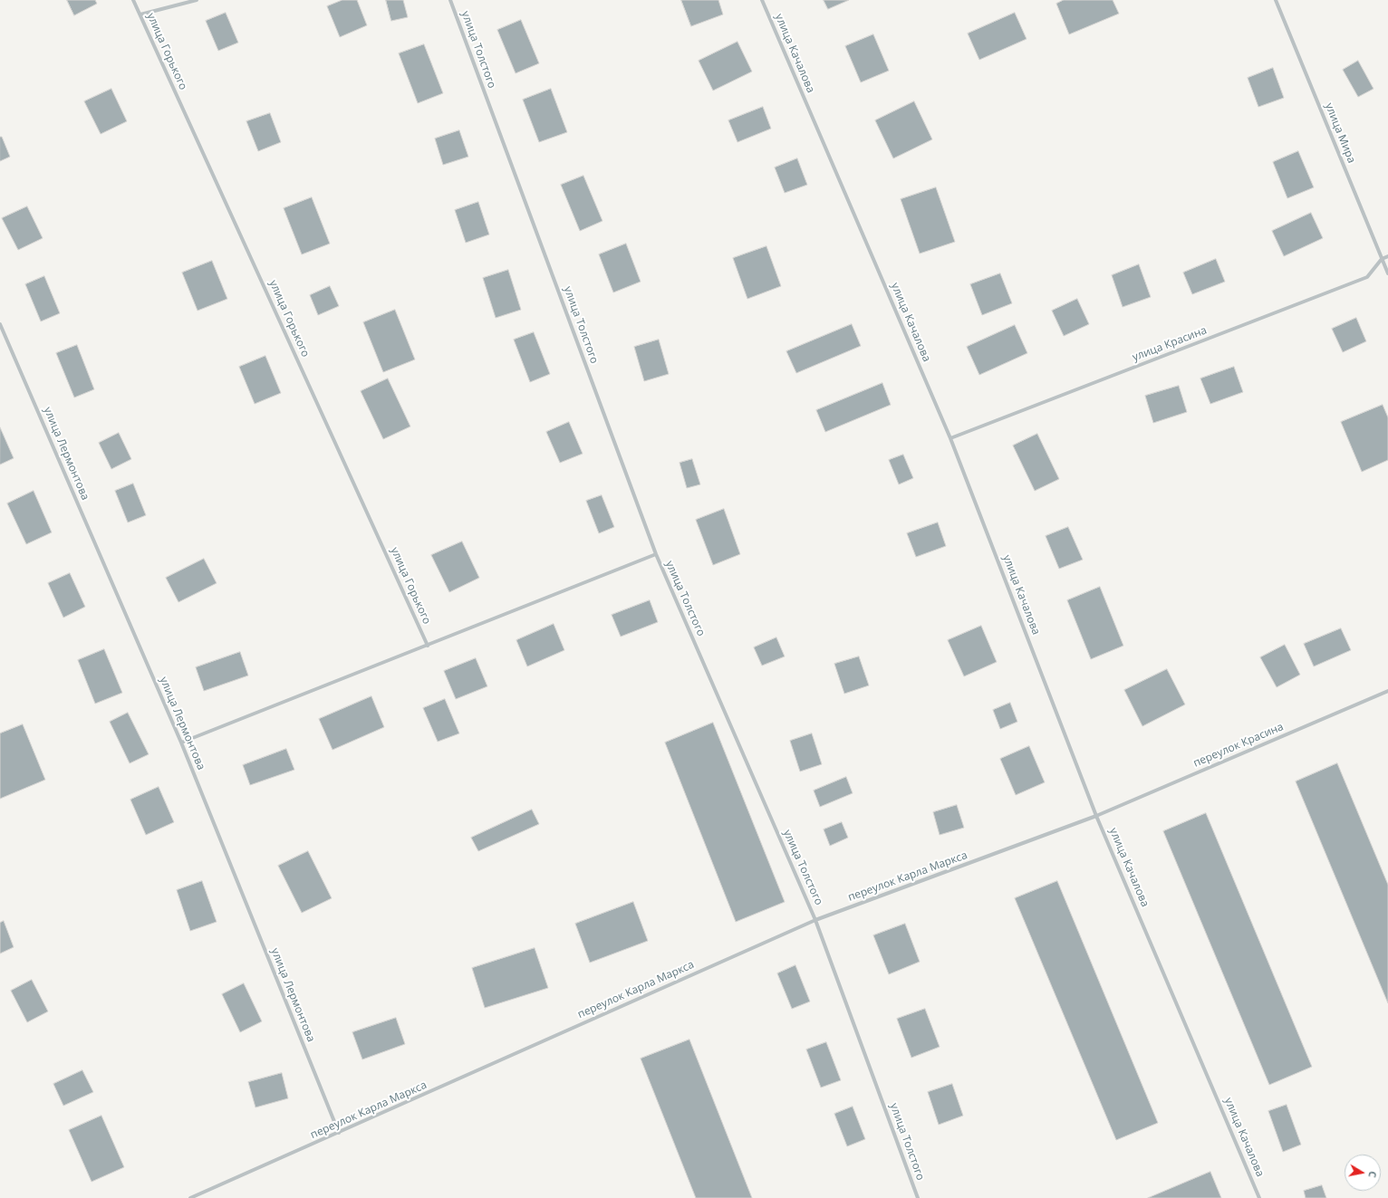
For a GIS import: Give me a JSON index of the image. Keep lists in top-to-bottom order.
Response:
{
  "streets": {
    "street": [
      "улица Толстого",
      "улица Горького",
      "улица Качалова",
      "улица Мира",
      "улица Красина",
      "улица Лермонтова",
      "переулок Красина",
      "переулок Карла Маркса"
    ]
  },
  "crossings": [
    ["улица Толстого", "переулок Карла Маркса"],
    ["улица Качалова", "улица Красина"],
    ["улица Качалова", "переулок Красина"],
    ["улица Качалова", "переулок Карла Маркса"],
    ["улица Мира", "улица Красина"],
    ["улица Лермонтова", "переулок Карла Маркса"],
    ["переулок Красина", "переулок Карла Маркса"]
  ],
  "north": "right"
}
